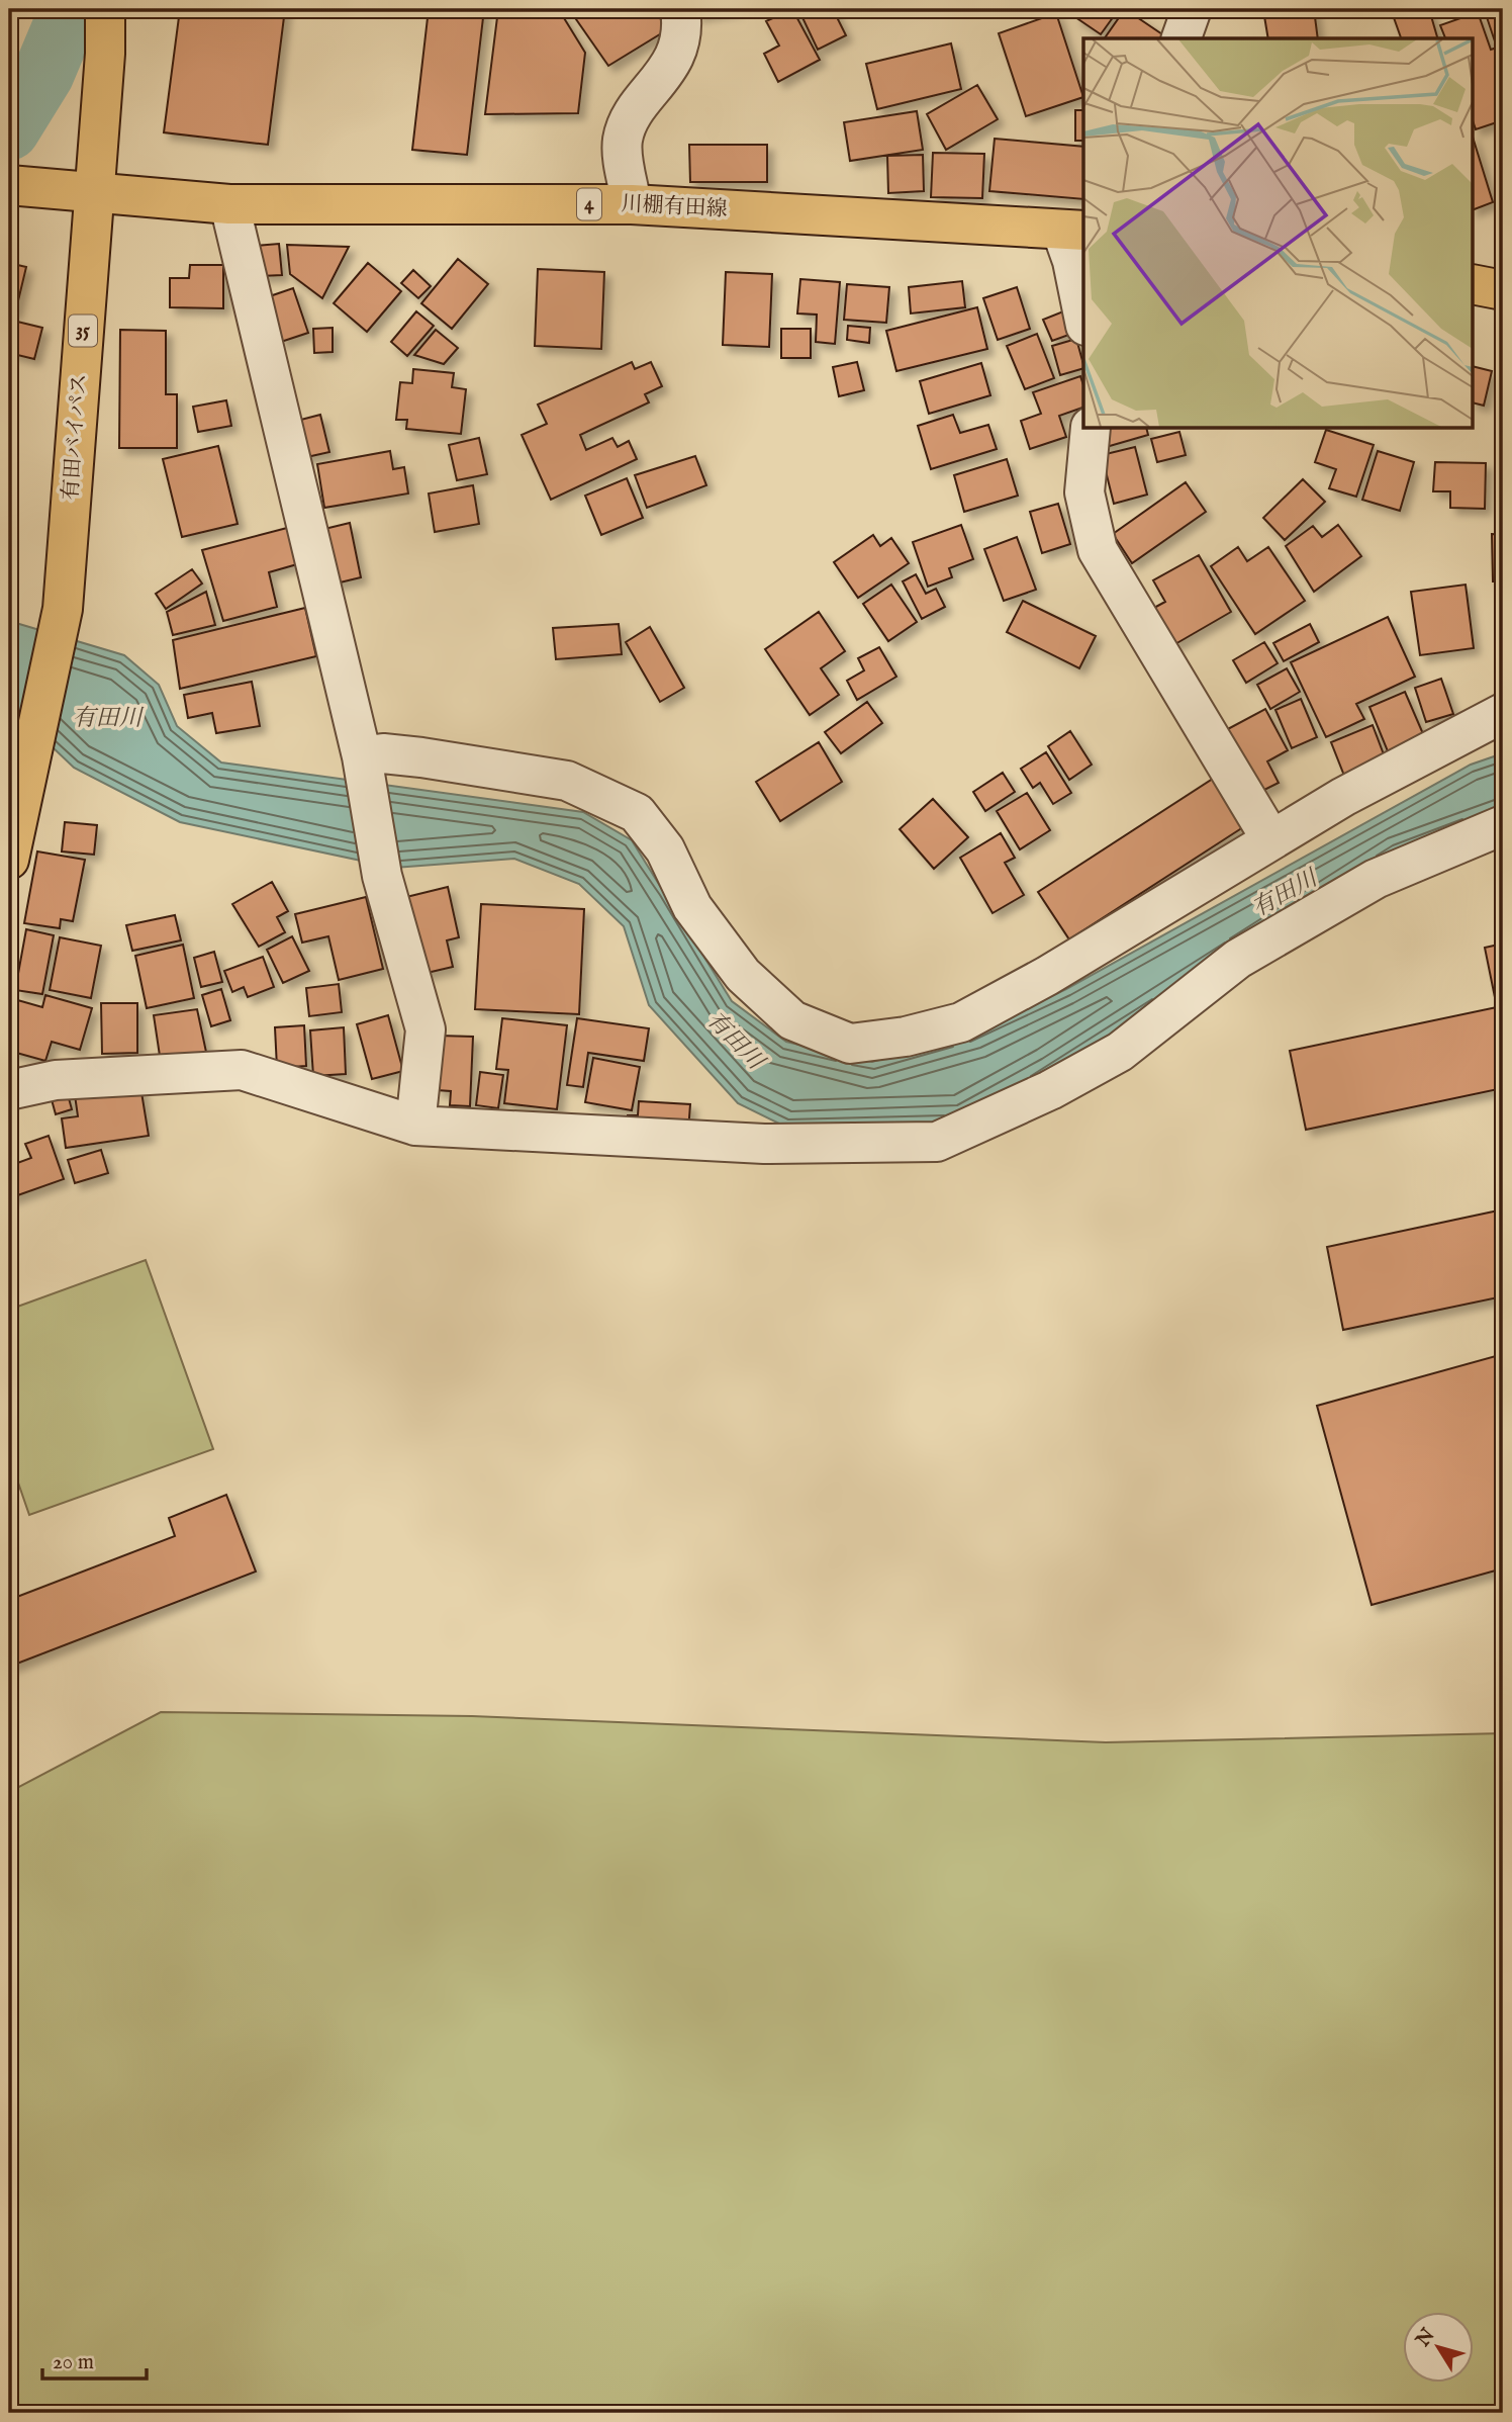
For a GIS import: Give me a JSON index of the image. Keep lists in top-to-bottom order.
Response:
{
  "streets": {
    "main road": [
      "4",
      "川棚有田線",
      "35",
      "有田バイパス"
    ]
  },
  "crossings": [
    ["川棚有田線", "有田バイパス"]
  ],
  "water": ["有田川"],
  "scale_bar": "20 m",
  "north": "top left"
}
